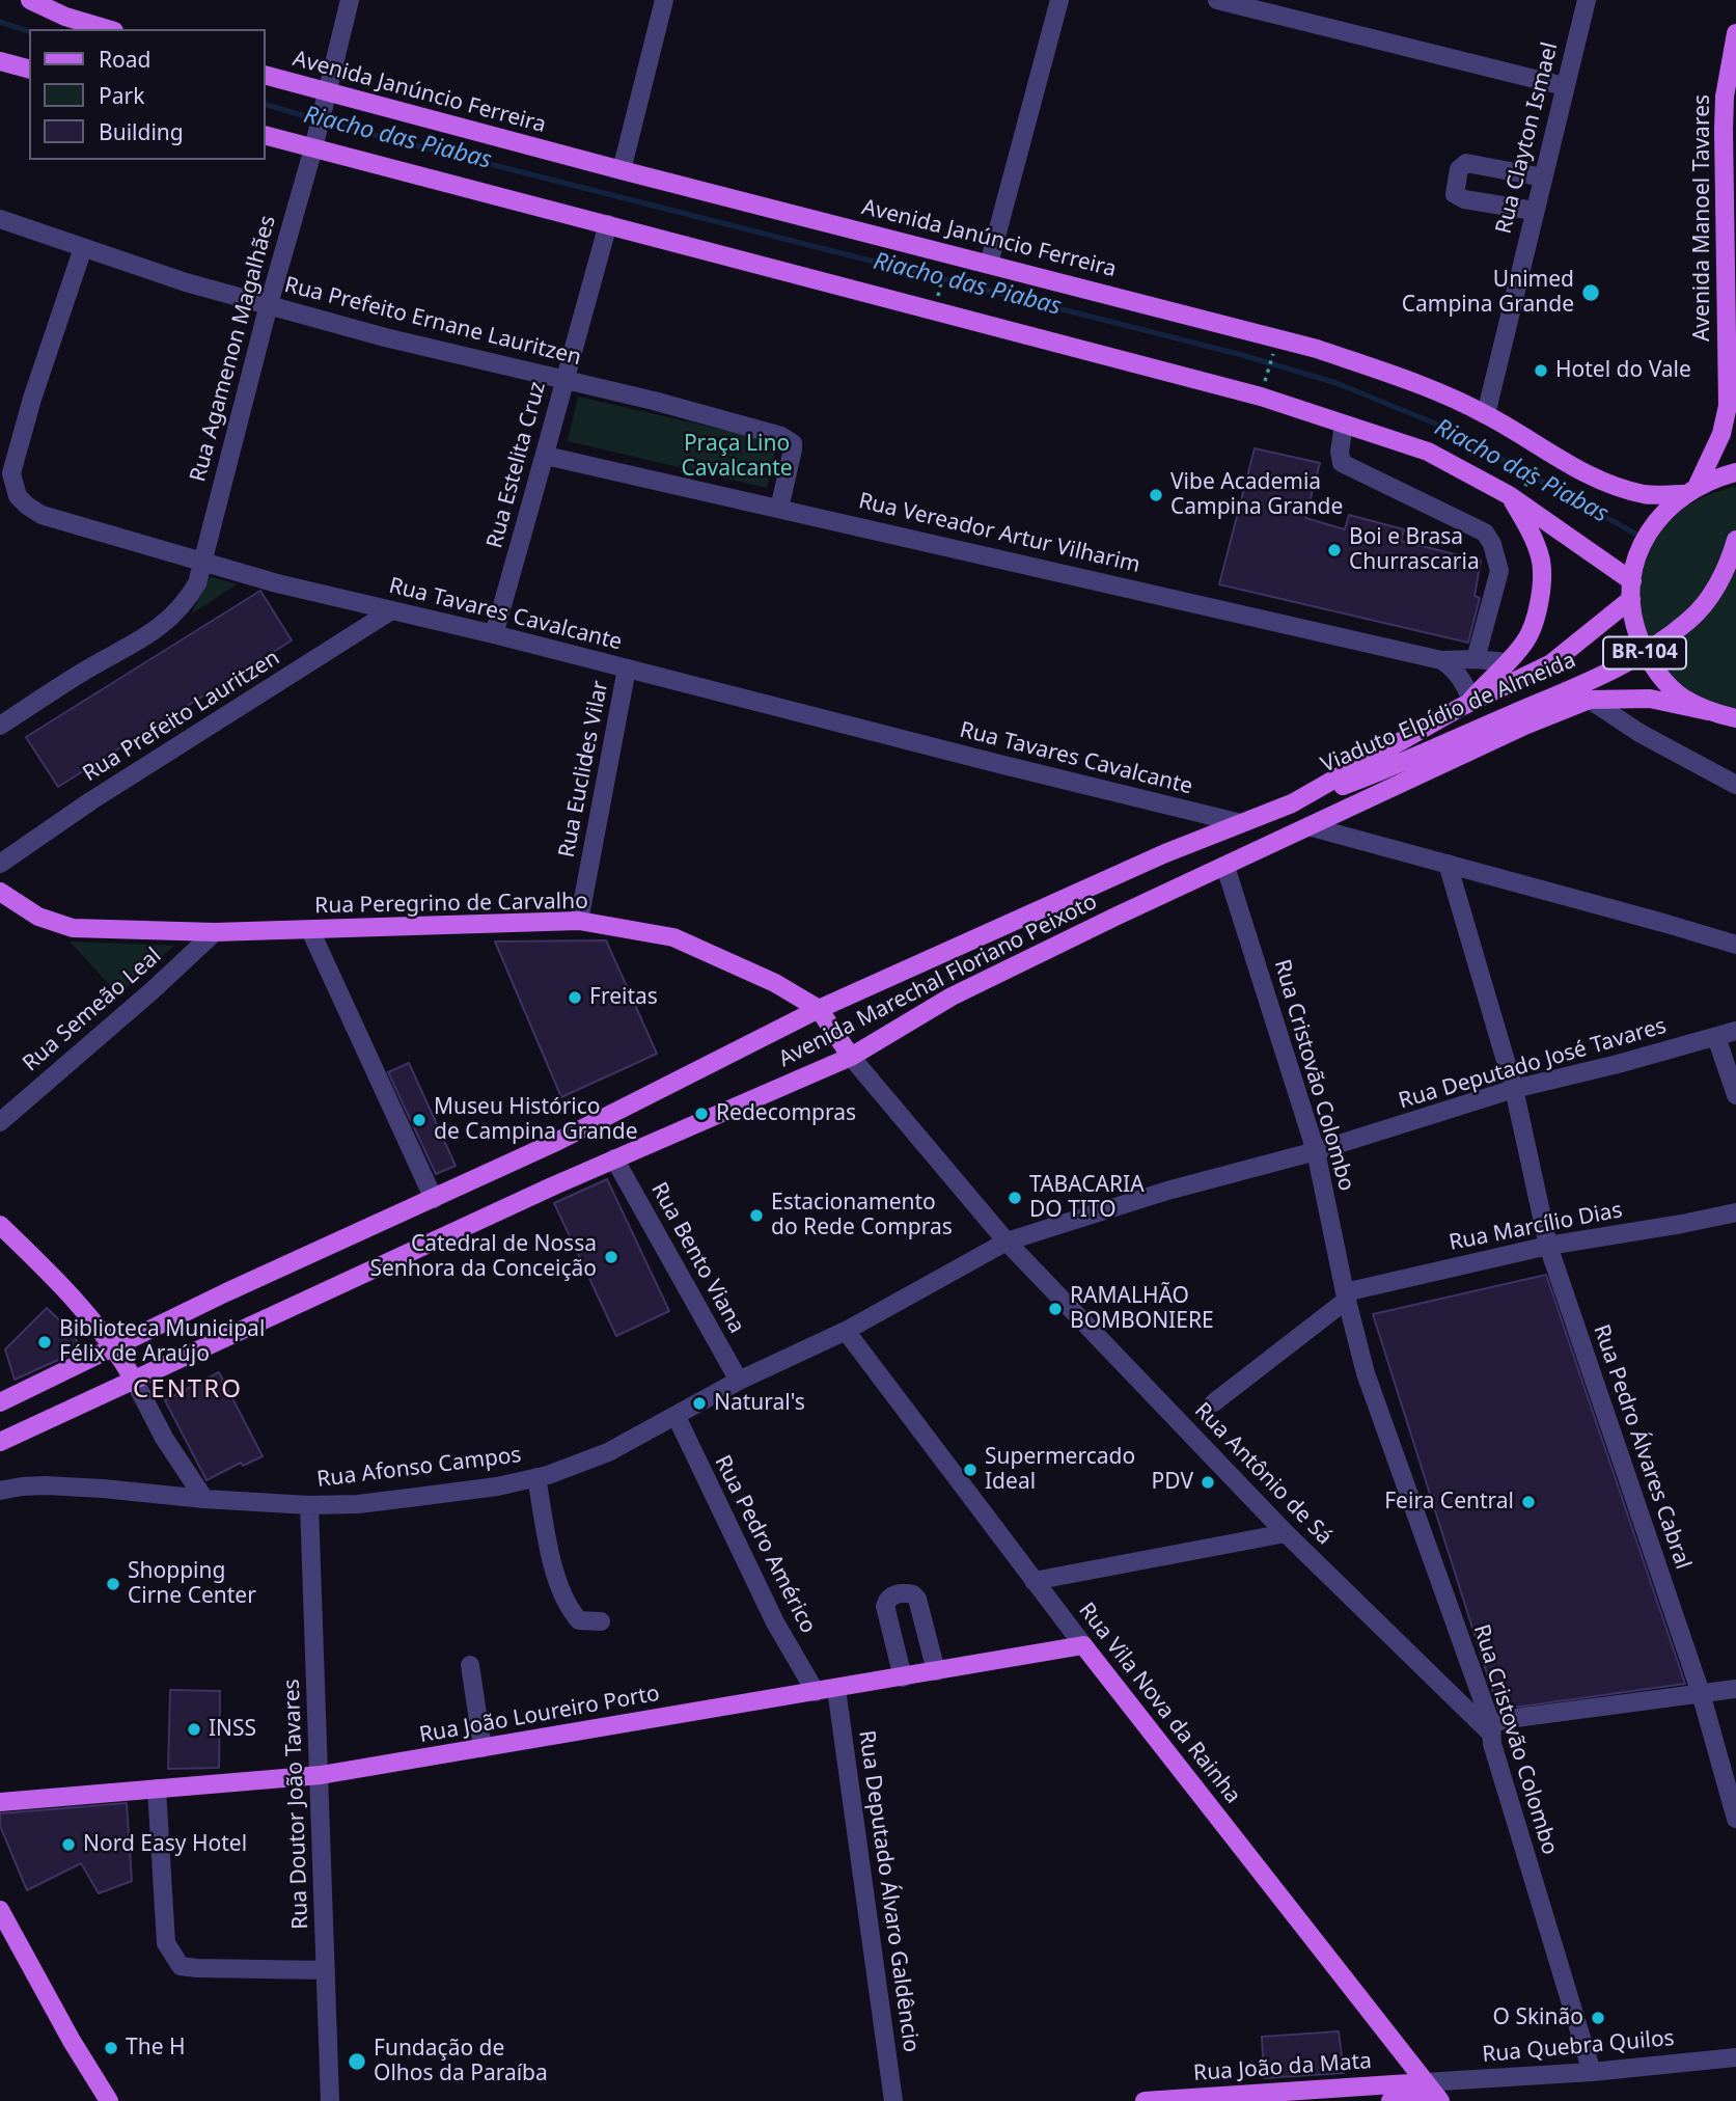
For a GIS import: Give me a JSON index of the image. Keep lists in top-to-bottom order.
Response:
{
  "streets": {
    "main road": [
      "Avenida Janúncio Ferreira",
      "Avenida Manoel Tavares",
      "BR-104",
      "Viaduto Elpídio de Almeida",
      "Rua Peregrino de Carvalho",
      "Avenida Marechal Floriano Peixoto",
      "Rua Vila Nova da Rainha",
      "Rua João Loureiro Porto",
      "Rua João da Mata"
    ],
    "street": [
      "Rua Clayton Ismael",
      "Rua Prefeito Ernane Lauritzen",
      "Rua Agamenon Magalhães",
      "Rua Estelita Cruz",
      "Rua Vereador Artur Vilharim",
      "Rua Tavares Cavalcante",
      "Rua Prefeito Lauritzen",
      "Rua Euclides Vilar",
      "Rua Semeão Leal",
      "Rua Deputado José Tavares",
      "Rua Cristovão Colombo",
      "Rua Marcílio Dias",
      "Rua Bento Viana",
      "Rua Pedro Álvares Cabral",
      "Rua Afonso Campos",
      "Rua Antônio de Sá",
      "Rua Pedro Américo",
      "Rua Doutor João Tavares",
      "Rua Deputado Álvaro Galdêncio",
      "Rua Quebra Quilos"
    ]
  },
  "crossings": [
    ["Avenida Janúncio Ferreira", "Rua Clayton Ismael"],
    ["Avenida Janúncio Ferreira", "Avenida Manoel Tavares"],
    ["Avenida Janúncio Ferreira", "Rua Agamenon Magalhães"],
    ["Avenida Janúncio Ferreira", "BR-104"],
    ["Avenida Manoel Tavares", "BR-104"],
    ["Rua Prefeito Ernane Lauritzen", "Rua Agamenon Magalhães"],
    ["Rua Prefeito Ernane Lauritzen", "Rua Estelita Cruz"],
    ["Rua Prefeito Ernane Lauritzen", "Rua Vereador Artur Vilharim"],
    ["Rua Prefeito Ernane Lauritzen", "Rua Tavares Cavalcante"],
    ["Rua Agamenon Magalhães", "Rua Tavares Cavalcante"],
    ["Rua Estelita Cruz", "Rua Vereador Artur Vilharim"],
    ["Rua Estelita Cruz", "Rua Tavares Cavalcante"],
    ["Rua Tavares Cavalcante", "Rua Prefeito Lauritzen"],
    ["Rua Tavares Cavalcante", "Rua Euclides Vilar"],
    ["Rua Tavares Cavalcante", "Avenida Marechal Floriano Peixoto"],
    ["BR-104", "Avenida Marechal Floriano Peixoto"],
    ["Viaduto Elpídio de Almeida", "Avenida Marechal Floriano Peixoto"],
    ["Rua Euclides Vilar", "Rua Peregrino de Carvalho"],
    ["Rua Peregrino de Carvalho", "Avenida Marechal Floriano Peixoto"],
    ["Rua Peregrino de Carvalho", "Rua Semeão Leal"],
    ["Rua Peregrino de Carvalho", "Rua Deputado José Tavares"],
    ["Rua Peregrino de Carvalho", "Rua Afonso Campos"],
    ["Rua Peregrino de Carvalho", "Rua Antônio de Sá"],
    ["Avenida Marechal Floriano Peixoto", "Rua Cristovão Colombo"],
    ["Avenida Marechal Floriano Peixoto", "Rua Bento Viana"],
    ["Rua Deputado José Tavares", "Rua Cristovão Colombo"],
    ["Rua Deputado José Tavares", "Rua Pedro Álvares Cabral"],
    ["Rua Deputado José Tavares", "Rua Afonso Campos"],
    ["Rua Deputado José Tavares", "Rua Antônio de Sá"],
    ["Rua Cristovão Colombo", "Rua Marcílio Dias"],
    ["Rua Cristovão Colombo", "Rua Antônio de Sá"],
    ["Rua Cristovão Colombo", "Rua Quebra Quilos"],
    ["Rua Marcílio Dias", "Rua Pedro Álvares Cabral"],
    ["Rua Bento Viana", "Rua Afonso Campos"],
    ["Rua Afonso Campos", "Rua Antônio de Sá"],
    ["Rua Afonso Campos", "Rua Pedro Américo"],
    ["Rua Afonso Campos", "Rua Vila Nova da Rainha"],
    ["Rua Afonso Campos", "Rua Doutor João Tavares"],
    ["Rua Pedro Américo", "Rua João Loureiro Porto"],
    ["Rua Vila Nova da Rainha", "Rua João Loureiro Porto"],
    ["Rua Vila Nova da Rainha", "Rua Quebra Quilos"],
    ["Rua Vila Nova da Rainha", "Rua João da Mata"],
    ["Rua João Loureiro Porto", "Rua Doutor João Tavares"],
    ["Rua João Loureiro Porto", "Rua Deputado Álvaro Galdêncio"],
    ["Rua Quebra Quilos", "Rua João da Mata"]
  ],
  "districts": ["CENTRO"],
  "water": ["Riacho das Piabas"],
  "parks": ["Praça Lino Cavalcante"],
  "places": [
    "Unimed Campina Grande",
    "Hotel do Vale",
    "Vibe Academia Campina Grande",
    "Boi e Brasa Churrascaria",
    "Freitas",
    "Redecompras",
    "Museu Histórico de Campina Grande",
    "TABACARIA DO TITO",
    "Estacionamento do Rede Compras",
    "Catedral de Nossa Senhora da Conceição",
    "RAMALHÃO BOMBONIERE",
    "Biblioteca Municipal Félix de Araújo",
    "Natural's",
    "Supermercado Ideal",
    "PDV",
    "Feira Central",
    "Shopping Cirne Center",
    "INSS",
    "Nord Easy Hotel",
    "O Skinão",
    "The H",
    "Fundação de Olhos da Paraíba"
  ],
  "legend": ["Road", "Park", "Building"]
}
